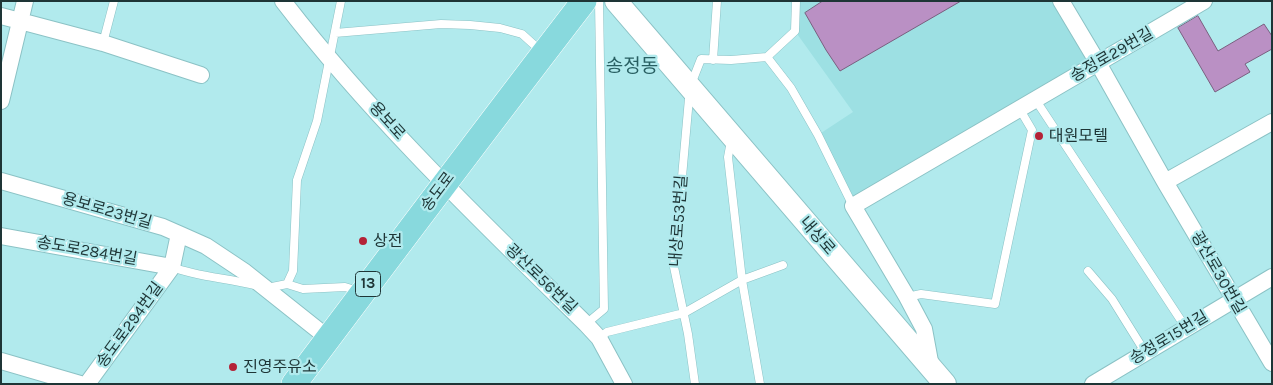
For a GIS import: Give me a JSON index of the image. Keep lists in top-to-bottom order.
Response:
{
  "streets": {
    "main road": ["송도로", "내상로", "13"],
    "street": [
      "송정로29번길",
      "용보로",
      "용보로23번길",
      "송도로284번길",
      "광산로30번길",
      "광산로56번길",
      "송도로294번길",
      "송정로15번길"
    ],
    "lane": ["내상로53번길"]
  },
  "crossings": [
    ["송정로29번길", "광산로30번길"],
    ["용보로", "송도로"],
    ["용보로", "광산로56번길"],
    ["송도로", "용보로23번길"],
    ["송도로", "광산로56번길"],
    ["내상로53번길", "내상로"],
    ["송도로284번길", "송도로294번길"],
    ["광산로30번길", "송정로15번길"]
  ],
  "districts": ["송정동"],
  "places": ["대원모텔", "상전", "진영주유소"]
}
